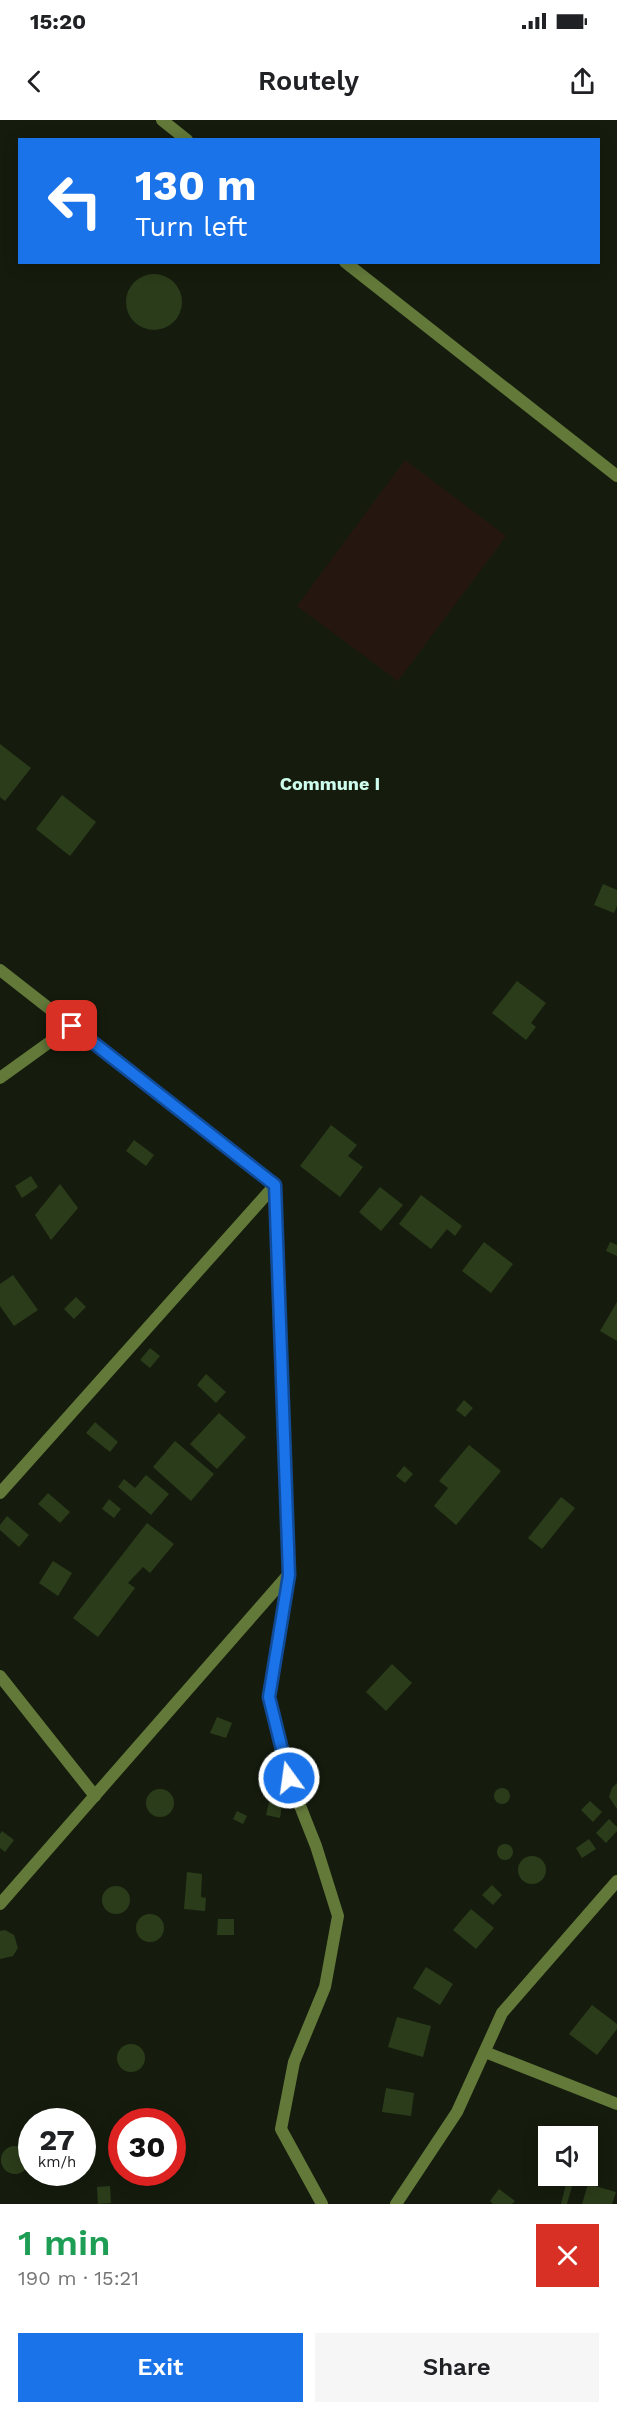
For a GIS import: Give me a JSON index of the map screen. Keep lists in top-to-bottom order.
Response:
{
  "districts": ["Commune I"],
  "page": {
    "status": "15:20",
    "header": "Routely",
    "turn": ["130 m", "Turn left"],
    "speed": "27 km/h",
    "limit": "30",
    "heading": ["1 min", "190 m · 15:21"],
    "buttons": ["Exit", "Share"]
  }
}
